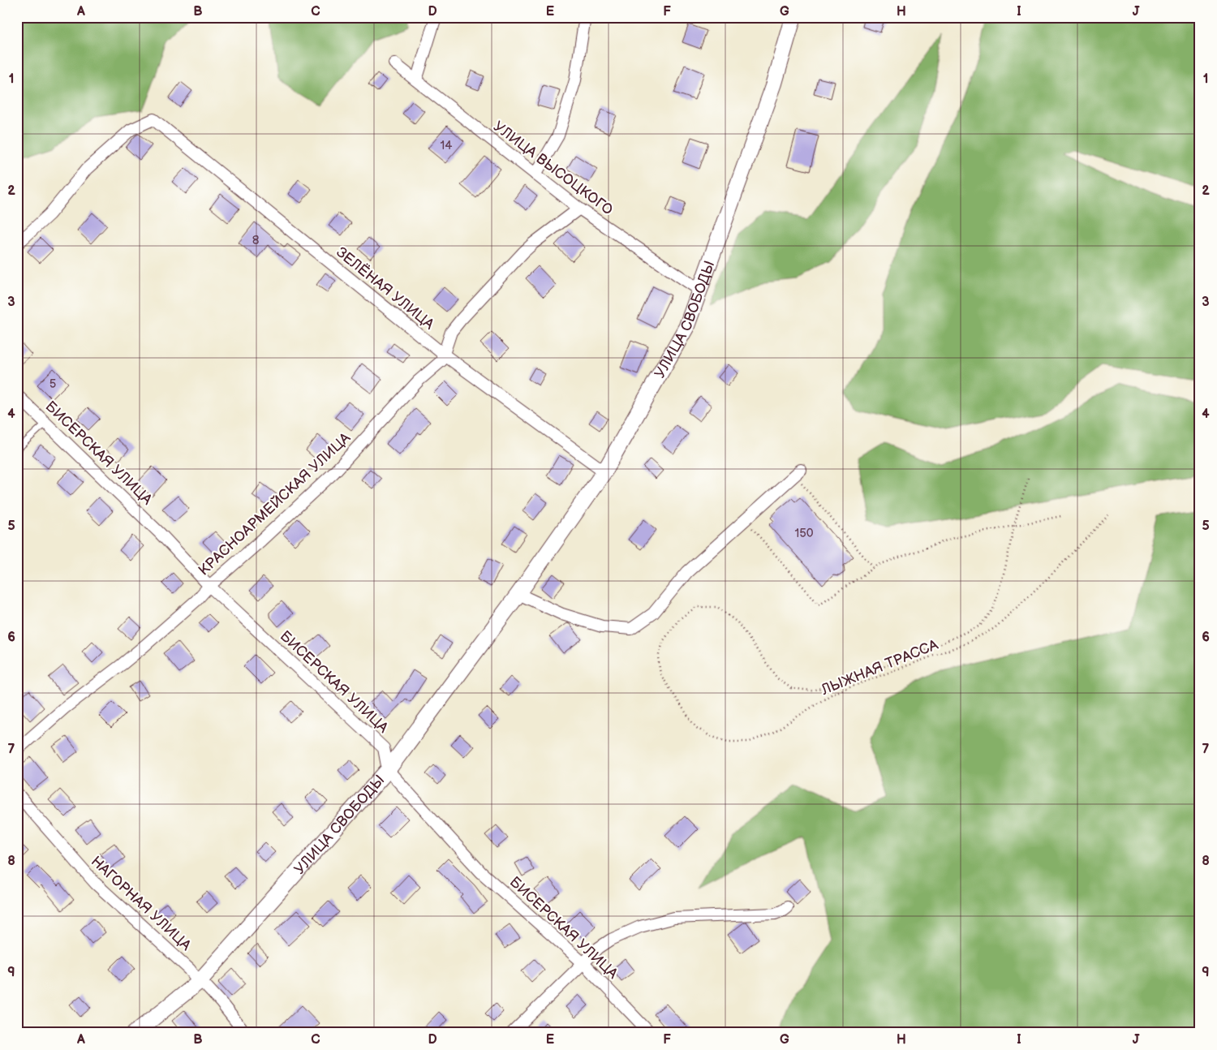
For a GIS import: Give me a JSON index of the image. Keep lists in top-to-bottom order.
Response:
{
  "streets": {
    "street": [
      "УЛИЦА ВЫСОЦКОГО",
      "ЗЕЛЁНАЯ УЛИЦА",
      "УЛИЦА СВОБОДЫ",
      "БИСЕРСКАЯ УЛИЦА",
      "КРАСНОАРМЕЙСКАЯ УЛИЦА",
      "НАГОРНАЯ УЛИЦА"
    ],
    "path": ["ЛЫЖНАЯ ТРАССА"]
  },
  "crossings": [
    ["УЛИЦА ВЫСОЦКОГО", "УЛИЦА СВОБОДЫ"],
    ["УЛИЦА ВЫСОЦКОГО", "КРАСНОАРМЕЙСКАЯ УЛИЦА"],
    ["ЗЕЛЁНАЯ УЛИЦА", "УЛИЦА СВОБОДЫ"],
    ["ЗЕЛЁНАЯ УЛИЦА", "КРАСНОАРМЕЙСКАЯ УЛИЦА"],
    ["УЛИЦА СВОБОДЫ", "БИСЕРСКАЯ УЛИЦА"],
    ["УЛИЦА СВОБОДЫ", "НАГОРНАЯ УЛИЦА"],
    ["БИСЕРСКАЯ УЛИЦА", "КРАСНОАРМЕЙСКАЯ УЛИЦА"]
  ],
  "house_numbers": [
    "14",
    "8",
    "5",
    "150"
  ],
  "grid": {
    "columns": [
      "A",
      "B",
      "C",
      "D",
      "E",
      "F",
      "G",
      "H",
      "I",
      "J"
    ],
    "rows": [
      "1",
      "2",
      "3",
      "4",
      "5",
      "6",
      "7",
      "8",
      "9"
    ]
  }
}
